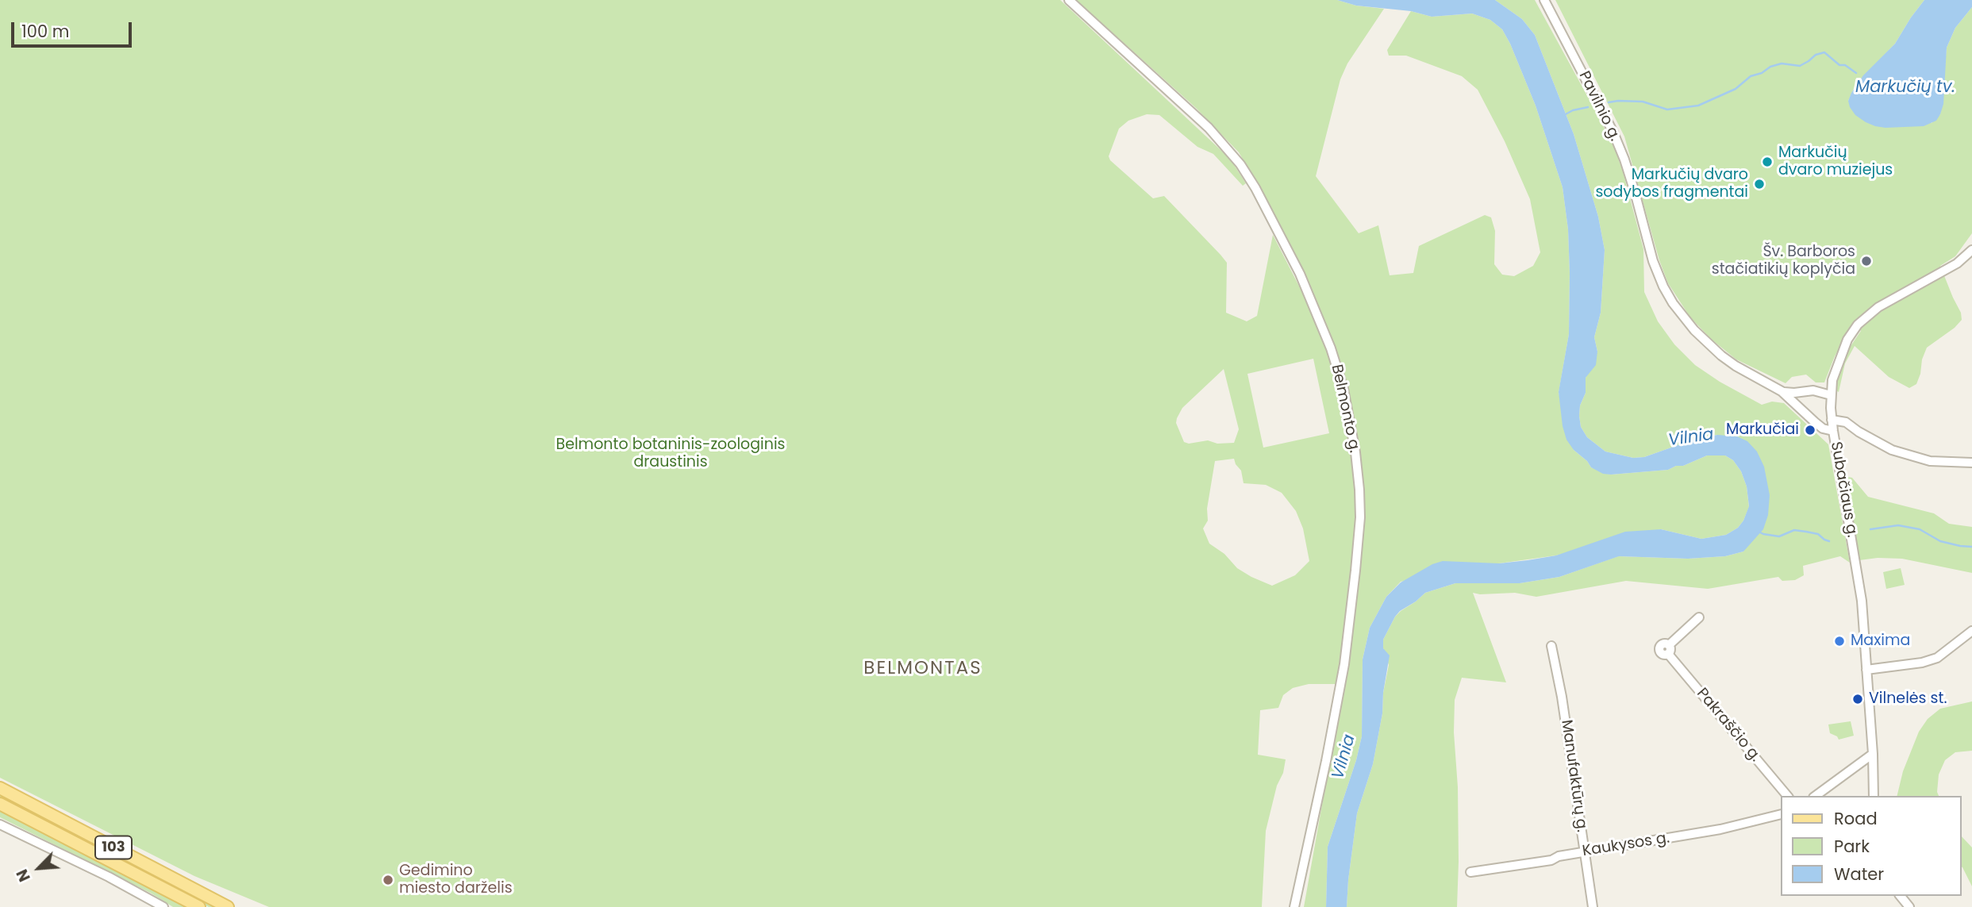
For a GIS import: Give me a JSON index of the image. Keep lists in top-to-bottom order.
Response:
{
  "streets": {
    "main road": ["103"],
    "street": [
      "Pavilnio g.",
      "Belmonto g.",
      "Subačiaus g.",
      "Pakraščio g.",
      "Manufaktūrų g.",
      "Kaukysos g."
    ]
  },
  "crossings": [
    ["Pavilnio g.", "Subačiaus g."],
    ["Manufaktūrų g.", "Kaukysos g."]
  ],
  "districts": ["BELMONTAS"],
  "water": ["Markučių tv.", "Vilnia"],
  "parks": ["Belmonto botaninis-zoologinis draustinis"],
  "places": [
    "Markučių dvaro muziejus",
    "Markučių dvaro sodybos fragmentai",
    "Šv. Barboros stačiatikių koplyčia",
    "Markučiai",
    "Maxima",
    "Vilnelės st.",
    "Gedimino miesto darželis"
  ],
  "legend": ["Road", "Park", "Water"],
  "scale_bar": "100 m",
  "north": "bottom left"
}
